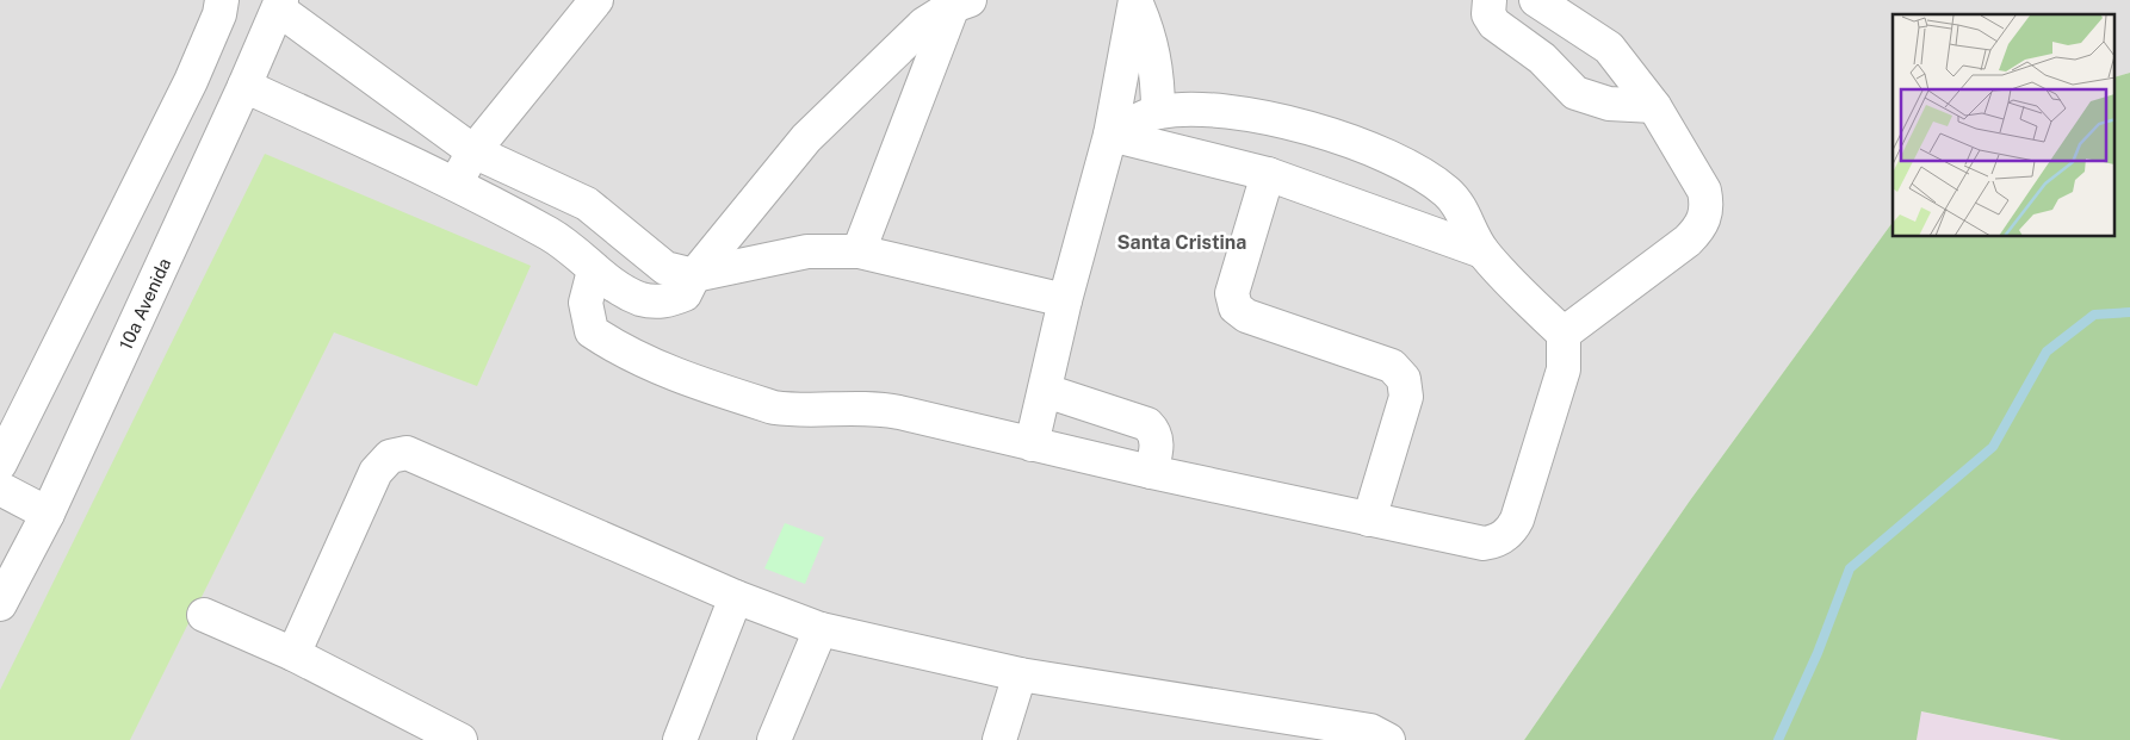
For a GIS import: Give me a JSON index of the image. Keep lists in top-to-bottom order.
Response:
{
  "streets": {
    "street": ["10a Avenida"]
  },
  "districts": ["Santa Cristina"]
}
